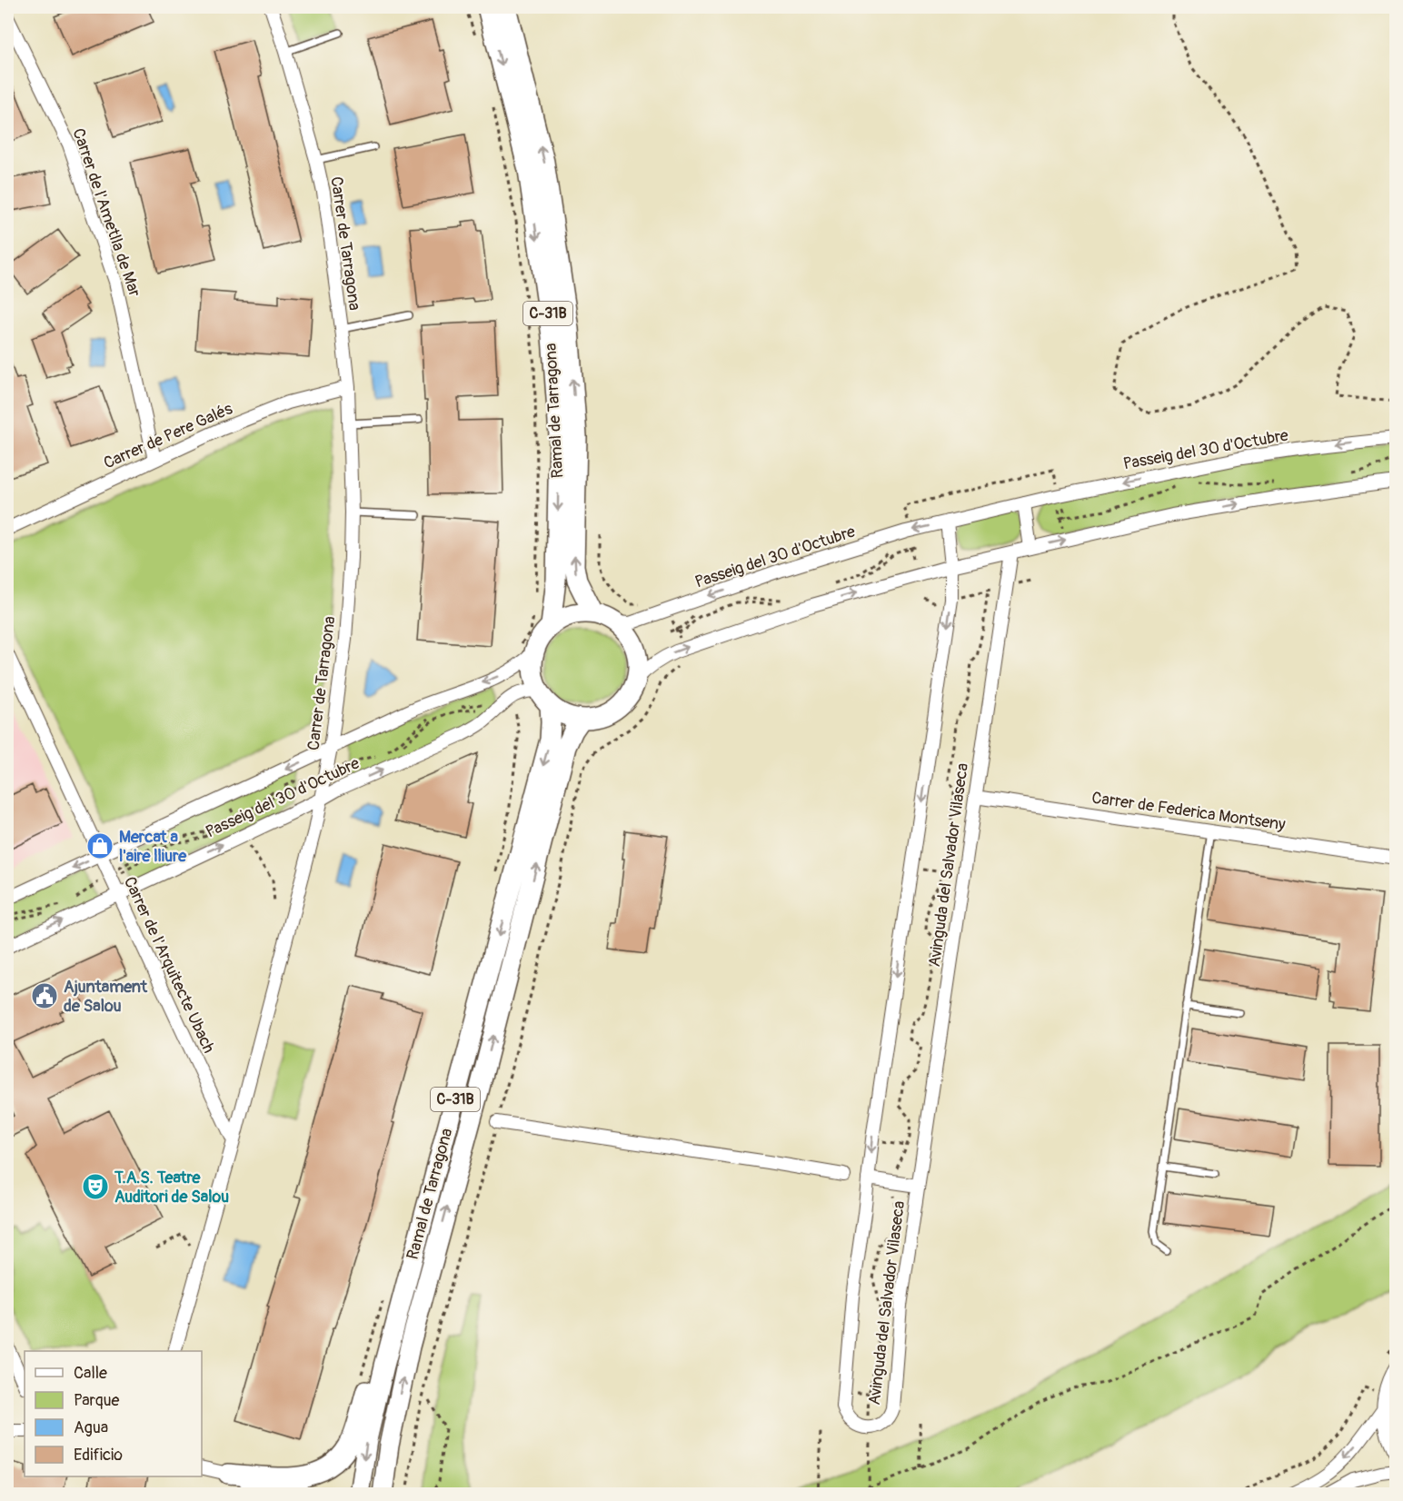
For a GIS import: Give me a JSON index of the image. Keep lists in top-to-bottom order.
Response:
{
  "streets": {
    "main road": ["C-31B", "Ramal de Tarragona"],
    "street": [
      "Carrer de l'Ametlla de Mar",
      "Carrer de Tarragona",
      "Carrer de Pere Galés",
      "Passeig del 30 d'Octubre",
      "Carrer de Federica Montseny",
      "Avinguda del Salvador Vilaseca",
      "Carrer de l'Arquitecte Ubach"
    ]
  },
  "crossings": [
    ["Carrer de l'Ametlla de Mar", "Carrer de Pere Galés"],
    ["Carrer de Tarragona", "Carrer de Pere Galés"],
    ["Carrer de Tarragona", "Passeig del 30 d'Octubre"],
    ["Carrer de Tarragona", "Carrer de l'Arquitecte Ubach"],
    ["C-31B", "Ramal de Tarragona"],
    ["C-31B", "Passeig del 30 d'Octubre"],
    ["Ramal de Tarragona", "Passeig del 30 d'Octubre"],
    ["Passeig del 30 d'Octubre", "Carrer de l'Arquitecte Ubach"],
    ["Carrer de Federica Montseny", "Avinguda del Salvador Vilaseca"]
  ],
  "places": {
    "shop": ["Mercat a l'aire lliure"],
    "public building": ["Ajuntament de Salou"],
    "theatre": ["T.A.S. Teatre Auditori de Salou"]
  },
  "legend": [
    "Calle",
    "Parque",
    "Agua",
    "Edificio"
  ]
}
